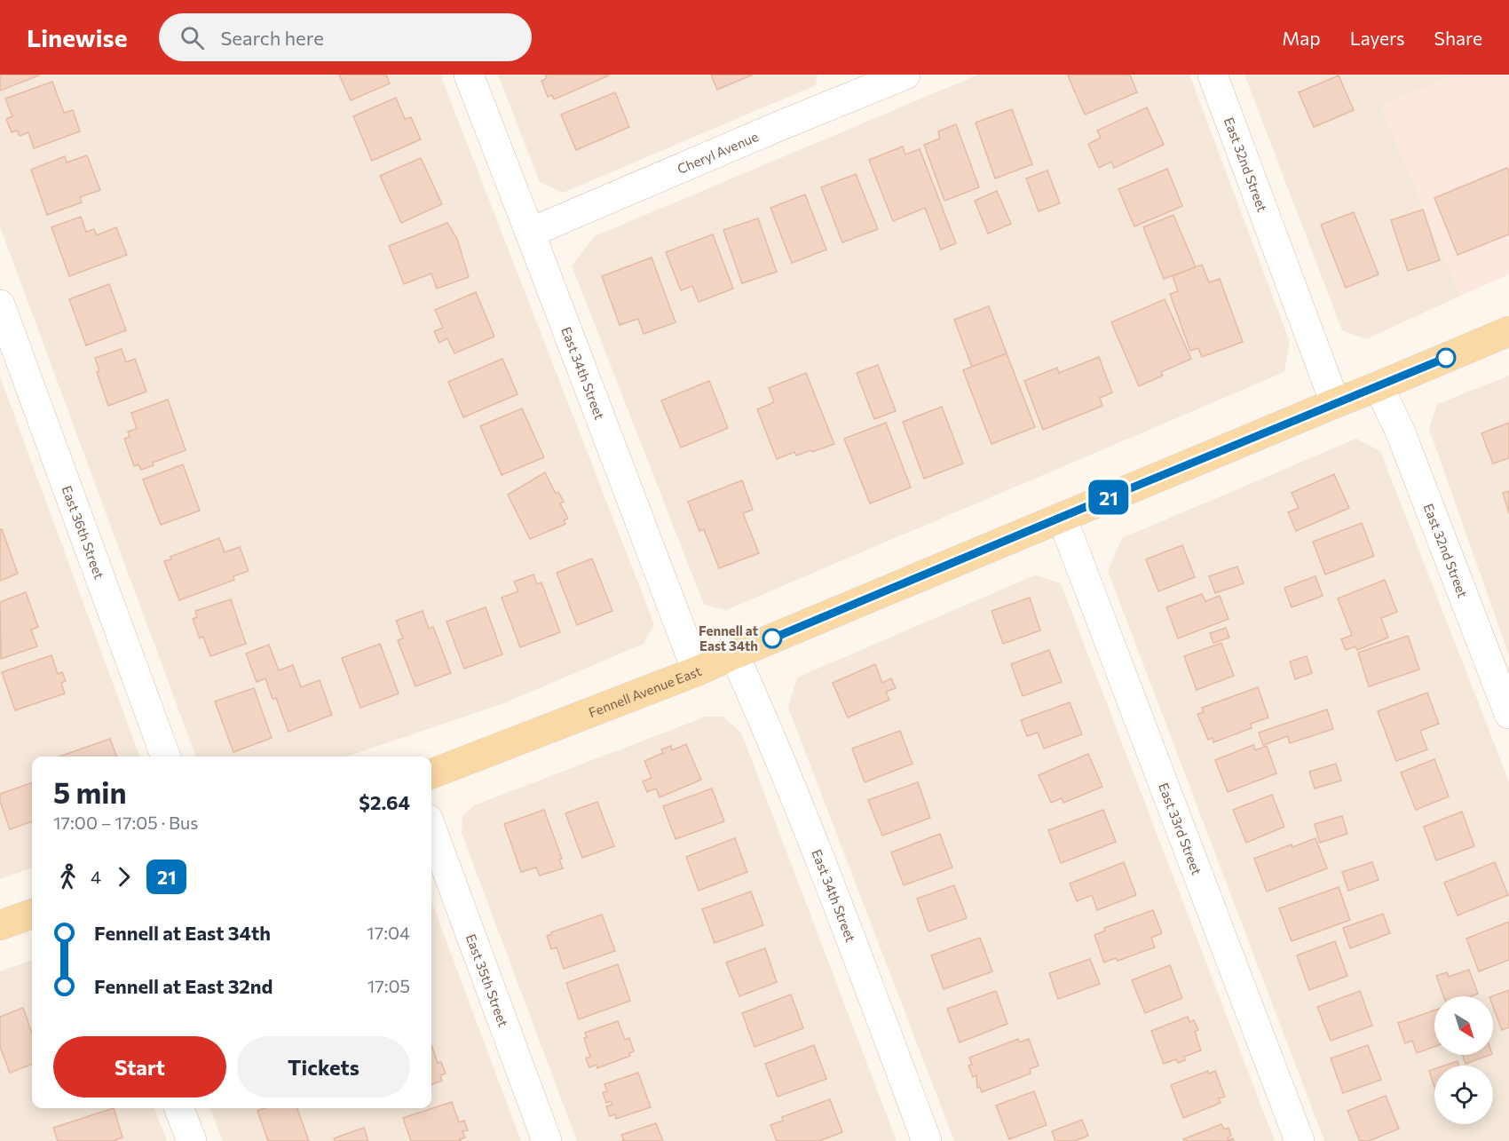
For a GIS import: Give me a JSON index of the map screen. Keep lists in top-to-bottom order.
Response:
{
  "streets": {
    "main road": ["Fennell Avenue East"],
    "street": [
      "Cheryl Avenue",
      "East 32nd Street",
      "East 34th Street",
      "East 36th Street",
      "East 33rd Street",
      "East 35th Street"
    ]
  },
  "crossings": [
    ["Cheryl Avenue", "East 34th Street"],
    ["East 32nd Street", "Fennell Avenue East"],
    ["East 34th Street", "Fennell Avenue East"],
    ["Fennell Avenue East", "East 33rd Street"]
  ],
  "places": ["Fennell at East 34th"],
  "lines": ["bus line 21"],
  "north": "bottom right",
  "page": {
    "header": "Linewise",
    "search": "Search here",
    "nav": ["Map", "Layers", "Share"],
    "on_map": "21",
    "heading": ["5 min", "17:00 – 17:05 · Bus", "$2.64"],
    "legs": ["4", "21"],
    "list": [
      {
        "name": "Fennell at East 34th",
        "value": "17:04"
      },
      {
        "name": "Fennell at East 32nd",
        "value": "17:05"
      }
    ],
    "buttons": ["Start", "Tickets"]
  }
}
